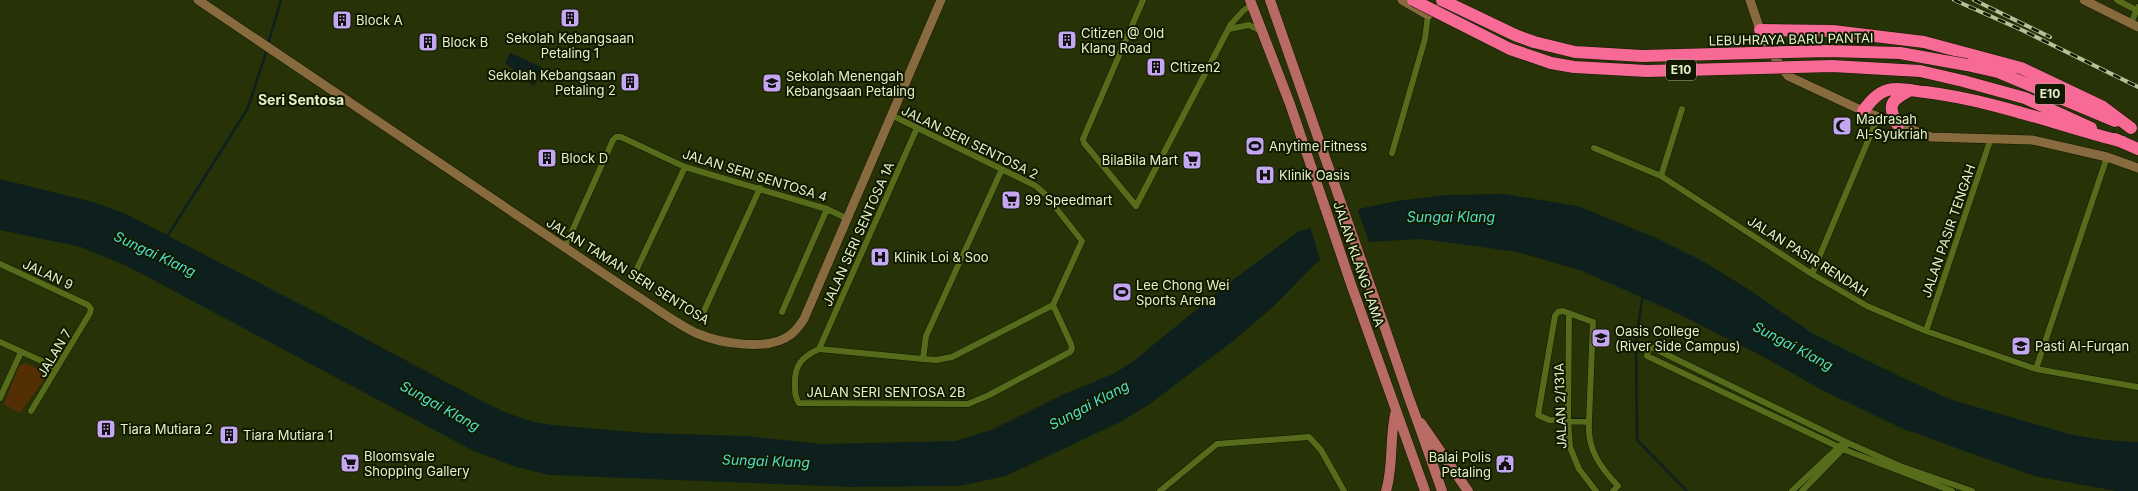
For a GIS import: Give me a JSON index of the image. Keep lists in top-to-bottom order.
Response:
{
  "streets": {
    "highway": ["LEBUHRAYA BARU PANTAI", "E10"],
    "main road": ["JALAN KLANG LAMA", "JALAN TAMAN SERI SENTOSA"],
    "street": [
      "JALAN SERI SENTOSA 2",
      "JALAN SERI SENTOSA 4",
      "JALAN PASIR TENGAH",
      "JALAN SERI SENTOSA 1A",
      "JALAN PASIR RENDAH",
      "JALAN 9",
      "JALAN 7",
      "JALAN SERI SENTOSA 2B",
      "JALAN 2/131A"
    ]
  },
  "crossings": [
    ["JALAN SERI SENTOSA 2", "JALAN SERI SENTOSA 1A"],
    ["JALAN SERI SENTOSA 2", "JALAN TAMAN SERI SENTOSA"],
    ["JALAN SERI SENTOSA 2", "JALAN SERI SENTOSA 2B"],
    ["JALAN SERI SENTOSA 4", "JALAN TAMAN SERI SENTOSA"],
    ["JALAN PASIR TENGAH", "JALAN PASIR RENDAH"],
    ["JALAN SERI SENTOSA 1A", "JALAN SERI SENTOSA 2B"],
    ["JALAN 9", "JALAN 7"]
  ],
  "districts": ["Seri Sentosa"],
  "water": ["Sungai Klang"],
  "places": {
    "building": [
      "Sekolah Kebangsaan Petaling 1",
      "Block A",
      "Citizen @ Old Klang Road",
      "Block B",
      "CItizen2",
      "Sekolah Kebangsaan Petaling 2",
      "Block D",
      "Tiara Mutiara 2",
      "Tiara Mutiara 1"
    ],
    "school or university": ["Sekolah Menengah Kebangsaan Petaling", "Oasis College (River Side Campus)", "Pasti Al-Furqan"],
    "mosque": ["Madrasah Al-Syukriah"],
    "sports": ["Anytime Fitness", "Lee Chong Wei Sports Arena"],
    "supermarket": ["BilaBila Mart", "99 Speedmart", "Bloomsvale Shopping Gallery"],
    "hospital": ["Klinik Oasis", "Klinik Loi & Soo"],
    "public building": ["Balai Polis Petaling"]
  }
}
